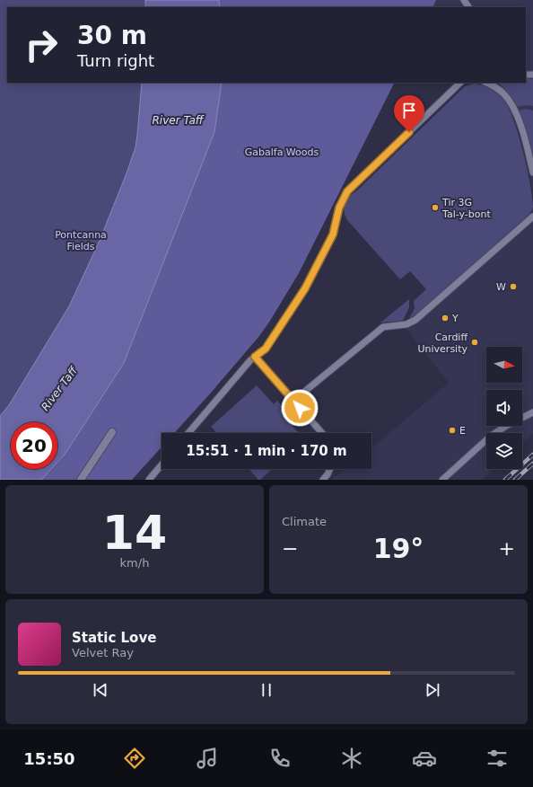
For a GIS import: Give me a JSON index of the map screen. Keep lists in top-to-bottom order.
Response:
{
  "water": ["River Taff"],
  "parks": ["Gabalfa Woods", "Pontcanna Fields"],
  "places": [
    "Tir 3G Tal-y-bont",
    "W",
    "Y",
    "Cardiff University",
    "E"
  ],
  "north": "right",
  "page": {
    "turn": ["30 m", "Turn right"],
    "limit": "20",
    "trip": "15:51 · 1 min · 170 m",
    "tile": [
      ["14", "km/h"],
      "Climate"
    ],
    "heat": ["−", "19°", "+"],
    "song": ["Static Love", "Velvet Ray"],
    "tabs": "15:50"
  }
}
